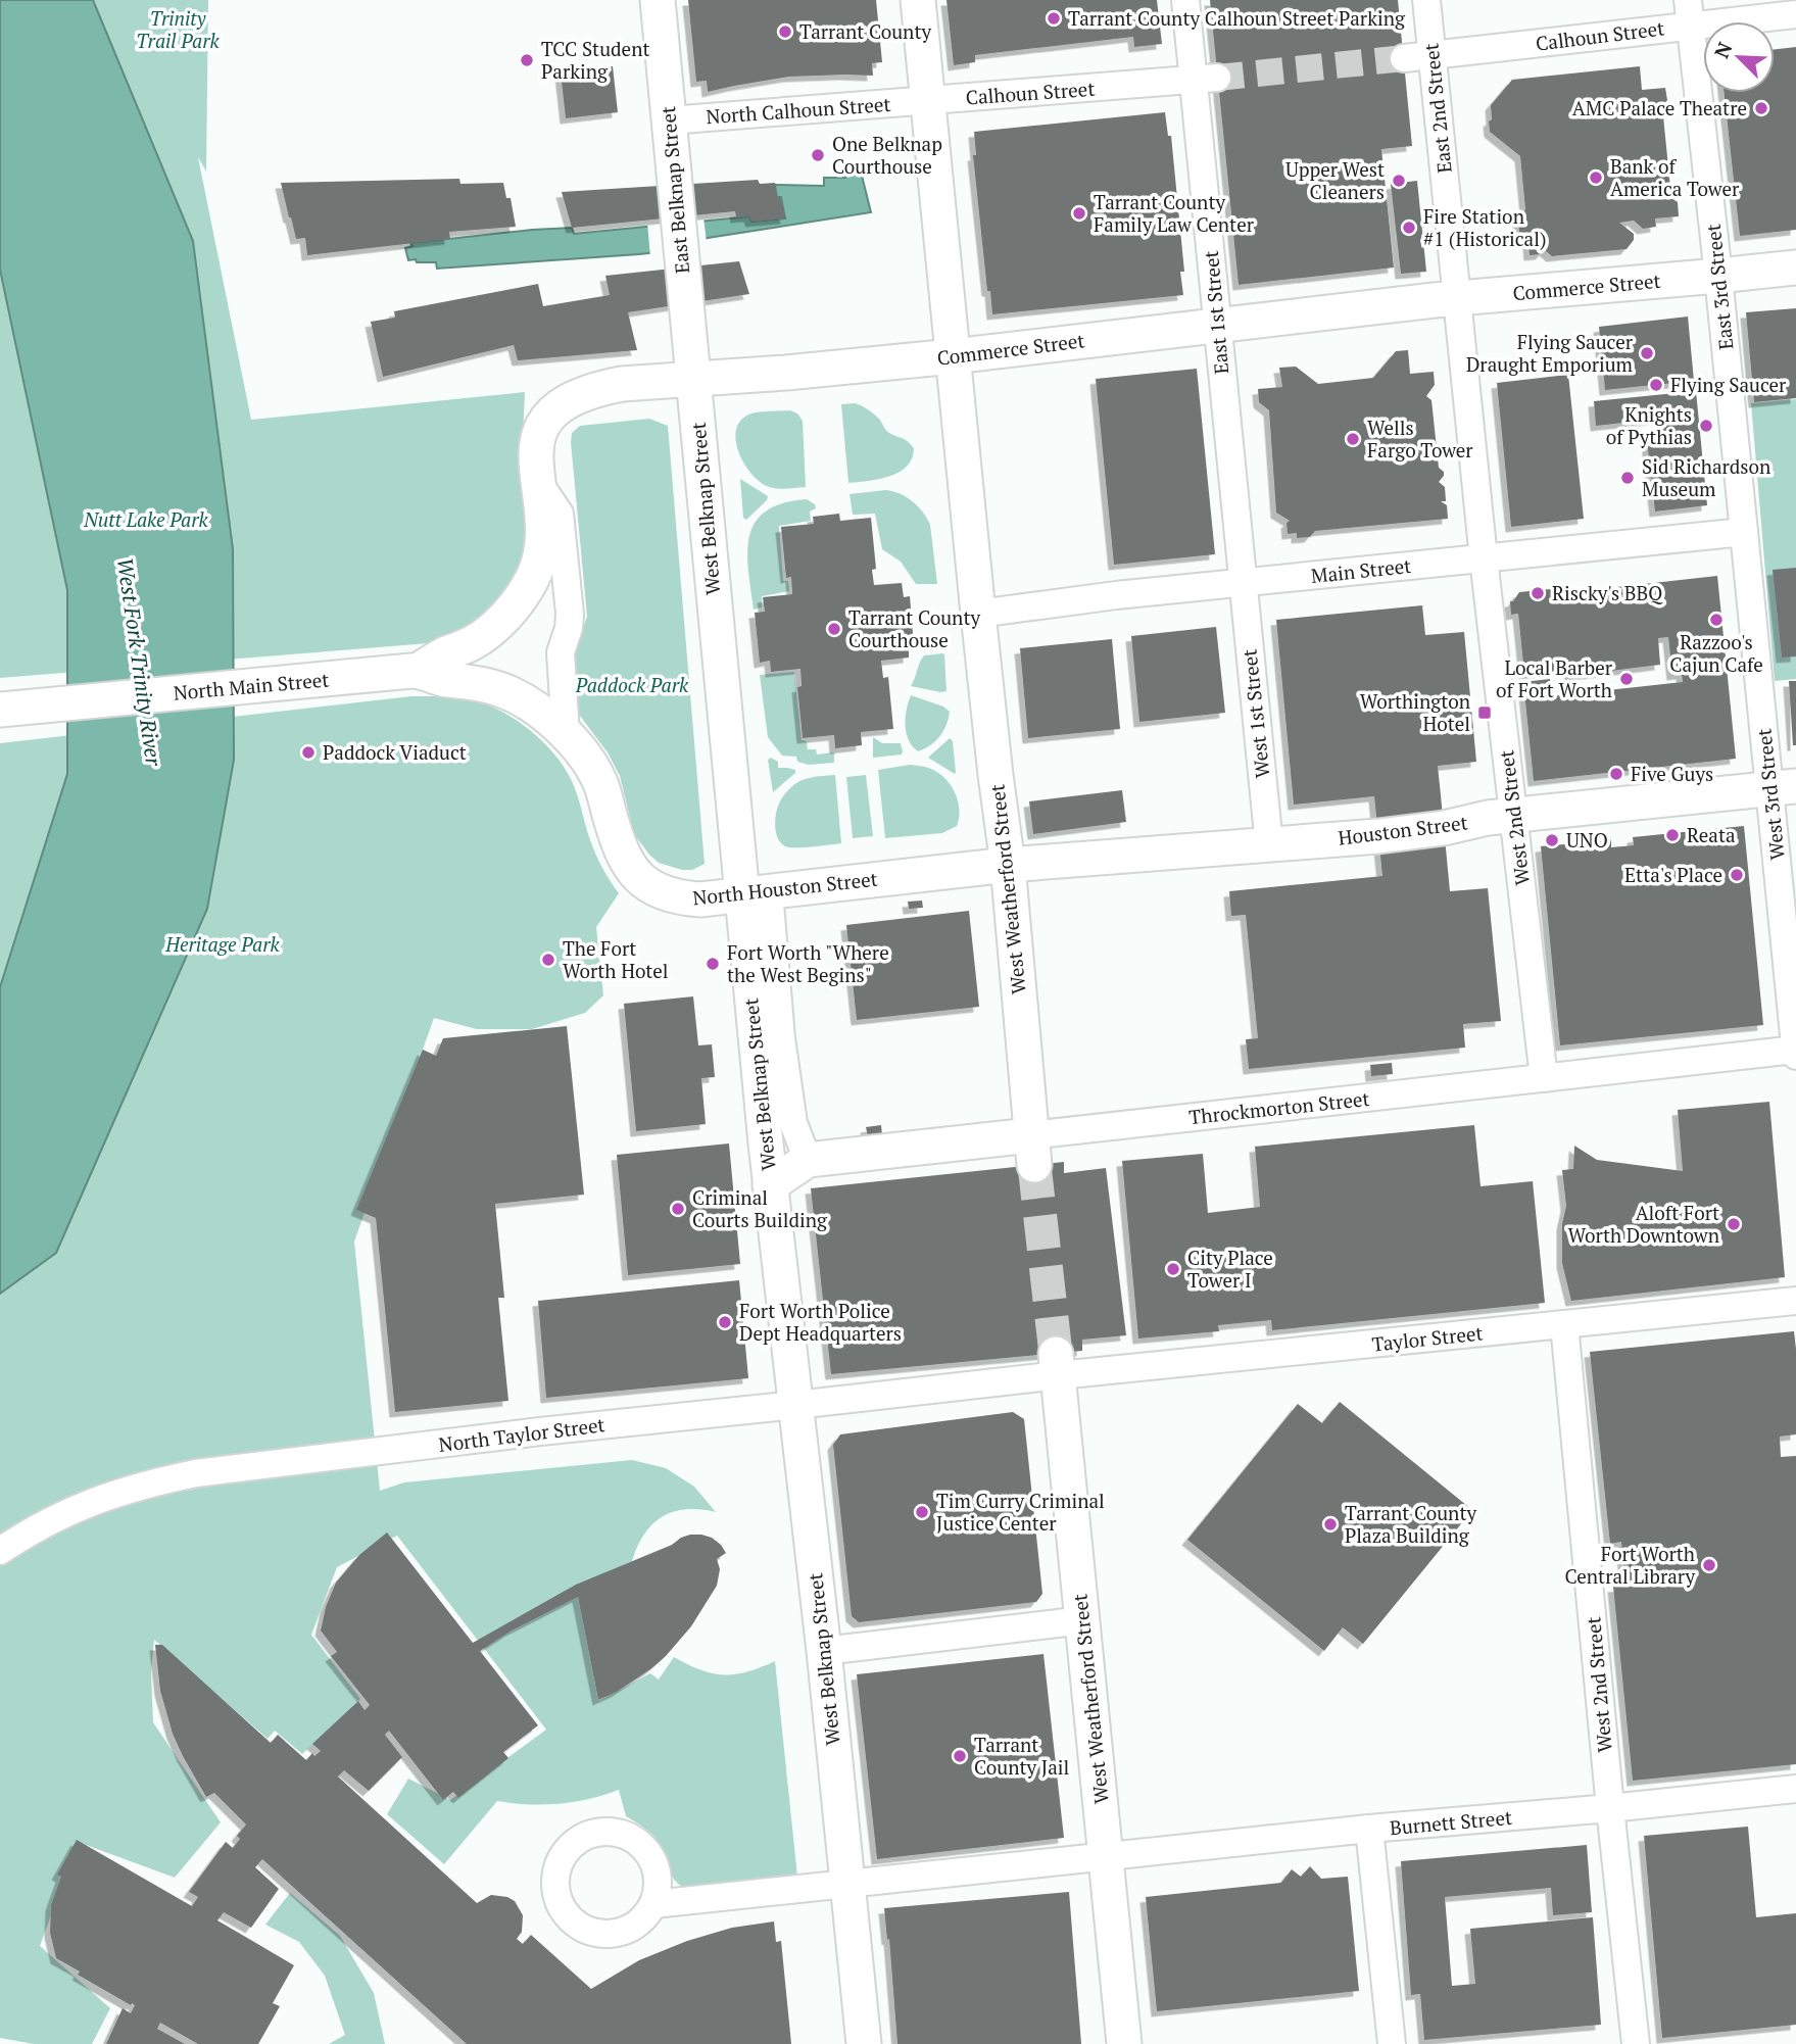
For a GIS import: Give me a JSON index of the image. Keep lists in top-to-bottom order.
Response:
{
  "streets": {
    "main road": [
      "East Belknap Street",
      "Commerce Street",
      "West Belknap Street",
      "North Main Street",
      "Houston Street",
      "North Houston Street",
      "West Weatherford Street",
      "Throckmorton Street"
    ],
    "street": [
      "Calhoun Street",
      "East 2nd Street",
      "North Calhoun Street",
      "East 3rd Street",
      "East 1st Street",
      "Main Street",
      "West 1st Street",
      "West 3rd Street",
      "West 2nd Street",
      "Taylor Street",
      "North Taylor Street",
      "Burnett Street"
    ]
  },
  "crossings": [
    ["Calhoun Street", "East 2nd Street"],
    ["Calhoun Street", "North Calhoun Street"],
    ["Calhoun Street", "East 3rd Street"],
    ["Calhoun Street", "East 1st Street"],
    ["Calhoun Street", "West Weatherford Street"],
    ["East 2nd Street", "Commerce Street"],
    ["East 2nd Street", "Main Street"],
    ["East 2nd Street", "West 2nd Street"],
    ["North Calhoun Street", "East Belknap Street"],
    ["North Calhoun Street", "West Weatherford Street"],
    ["East Belknap Street", "Commerce Street"],
    ["East Belknap Street", "West Belknap Street"],
    ["Commerce Street", "East 3rd Street"],
    ["Commerce Street", "East 1st Street"],
    ["Commerce Street", "West Belknap Street"],
    ["Commerce Street", "North Main Street"],
    ["Commerce Street", "North Houston Street"],
    ["Commerce Street", "West Weatherford Street"],
    ["East 3rd Street", "Main Street"],
    ["East 3rd Street", "West 3rd Street"],
    ["East 1st Street", "Main Street"],
    ["East 1st Street", "West 1st Street"],
    ["West Belknap Street", "North Houston Street"],
    ["West Belknap Street", "Throckmorton Street"],
    ["West Belknap Street", "North Taylor Street"],
    ["West Belknap Street", "Burnett Street"],
    ["Main Street", "West 1st Street"],
    ["Main Street", "West 3rd Street"],
    ["Main Street", "West 2nd Street"],
    ["Main Street", "West Weatherford Street"],
    ["North Main Street", "North Houston Street"],
    ["West 1st Street", "Houston Street"],
    ["West 3rd Street", "Houston Street"],
    ["West 3rd Street", "Throckmorton Street"],
    ["West 2nd Street", "Houston Street"],
    ["West 2nd Street", "Throckmorton Street"],
    ["West 2nd Street", "Taylor Street"],
    ["West 2nd Street", "Burnett Street"],
    ["Houston Street", "North Houston Street"],
    ["Houston Street", "West Weatherford Street"],
    ["North Houston Street", "West Weatherford Street"],
    ["West Weatherford Street", "Throckmorton Street"],
    ["West Weatherford Street", "Taylor Street"],
    ["West Weatherford Street", "North Taylor Street"],
    ["West Weatherford Street", "Burnett Street"],
    ["Taylor Street", "North Taylor Street"]
  ],
  "water": ["West Fork Trinity River"],
  "parks": [
    "Trinity Trail Park",
    "Nutt Lake Park",
    "Paddock Park",
    "Heritage Park"
  ],
  "places": {
    "other": [
      "Tarrant County Calhoun Street Parking",
      "Tarrant County",
      "TCC Student Parking",
      "AMC Palace Theatre",
      "One Belknap Courthouse",
      "Bank of America Tower",
      "Upper West Cleaners",
      "Tarrant County Family Law Center",
      "Fire Station #1 (Historical)",
      "Flying Saucer Draught Emporium",
      "Flying Saucer",
      "Knights of Pythias",
      "Wells Fargo Tower",
      "Sid Richardson Museum",
      "Riscky's BBQ",
      "Razzoo's Cajun Cafe",
      "Tarrant County Courthouse",
      "Local Barber of Fort Worth",
      "Paddock Viaduct",
      "Five Guys",
      "Reata",
      "UNO",
      "Etta's Place",
      "The Fort Worth Hotel",
      "Fort Worth \"Where the West Begins\"",
      "Criminal Courts Building",
      "Aloft Fort Worth Downtown",
      "City Place Tower I",
      "Fort Worth Police Dept Headquarters",
      "Tim Curry Criminal Justice Center",
      "Tarrant County Plaza Building",
      "Fort Worth Central Library",
      "Tarrant County Jail"
    ],
    "transit": ["Worthington Hotel"]
  },
  "north": "top left"
}
